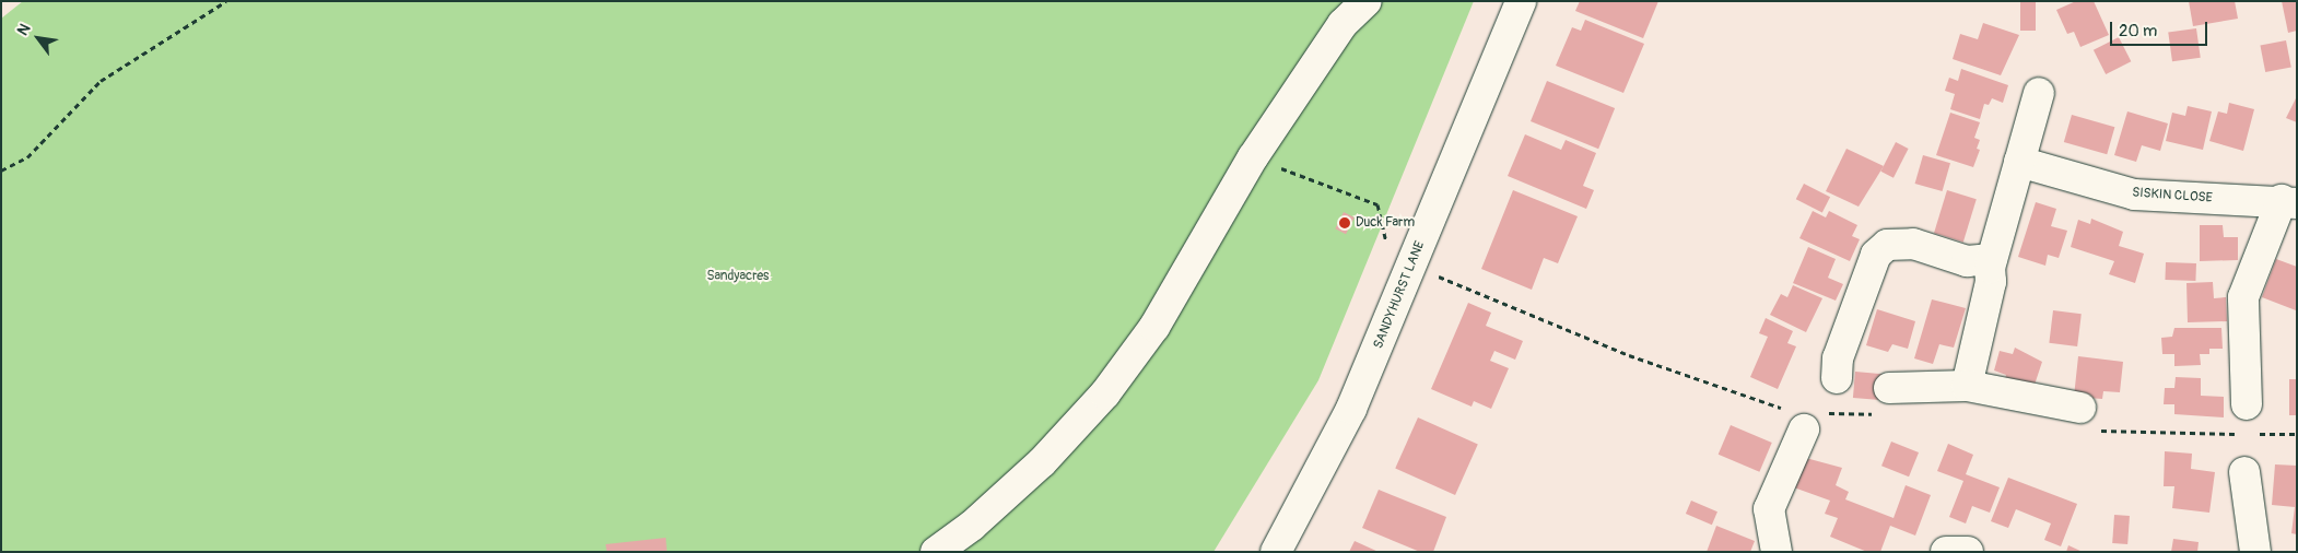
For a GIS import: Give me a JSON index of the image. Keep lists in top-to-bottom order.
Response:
{
  "streets": {
    "street": ["SISKIN CLOSE", "SANDYHURST LANE"]
  },
  "parks": ["Sandyacres"],
  "places": ["Duck Farm"],
  "scale_bar": "20 m",
  "north": "top left"
}
